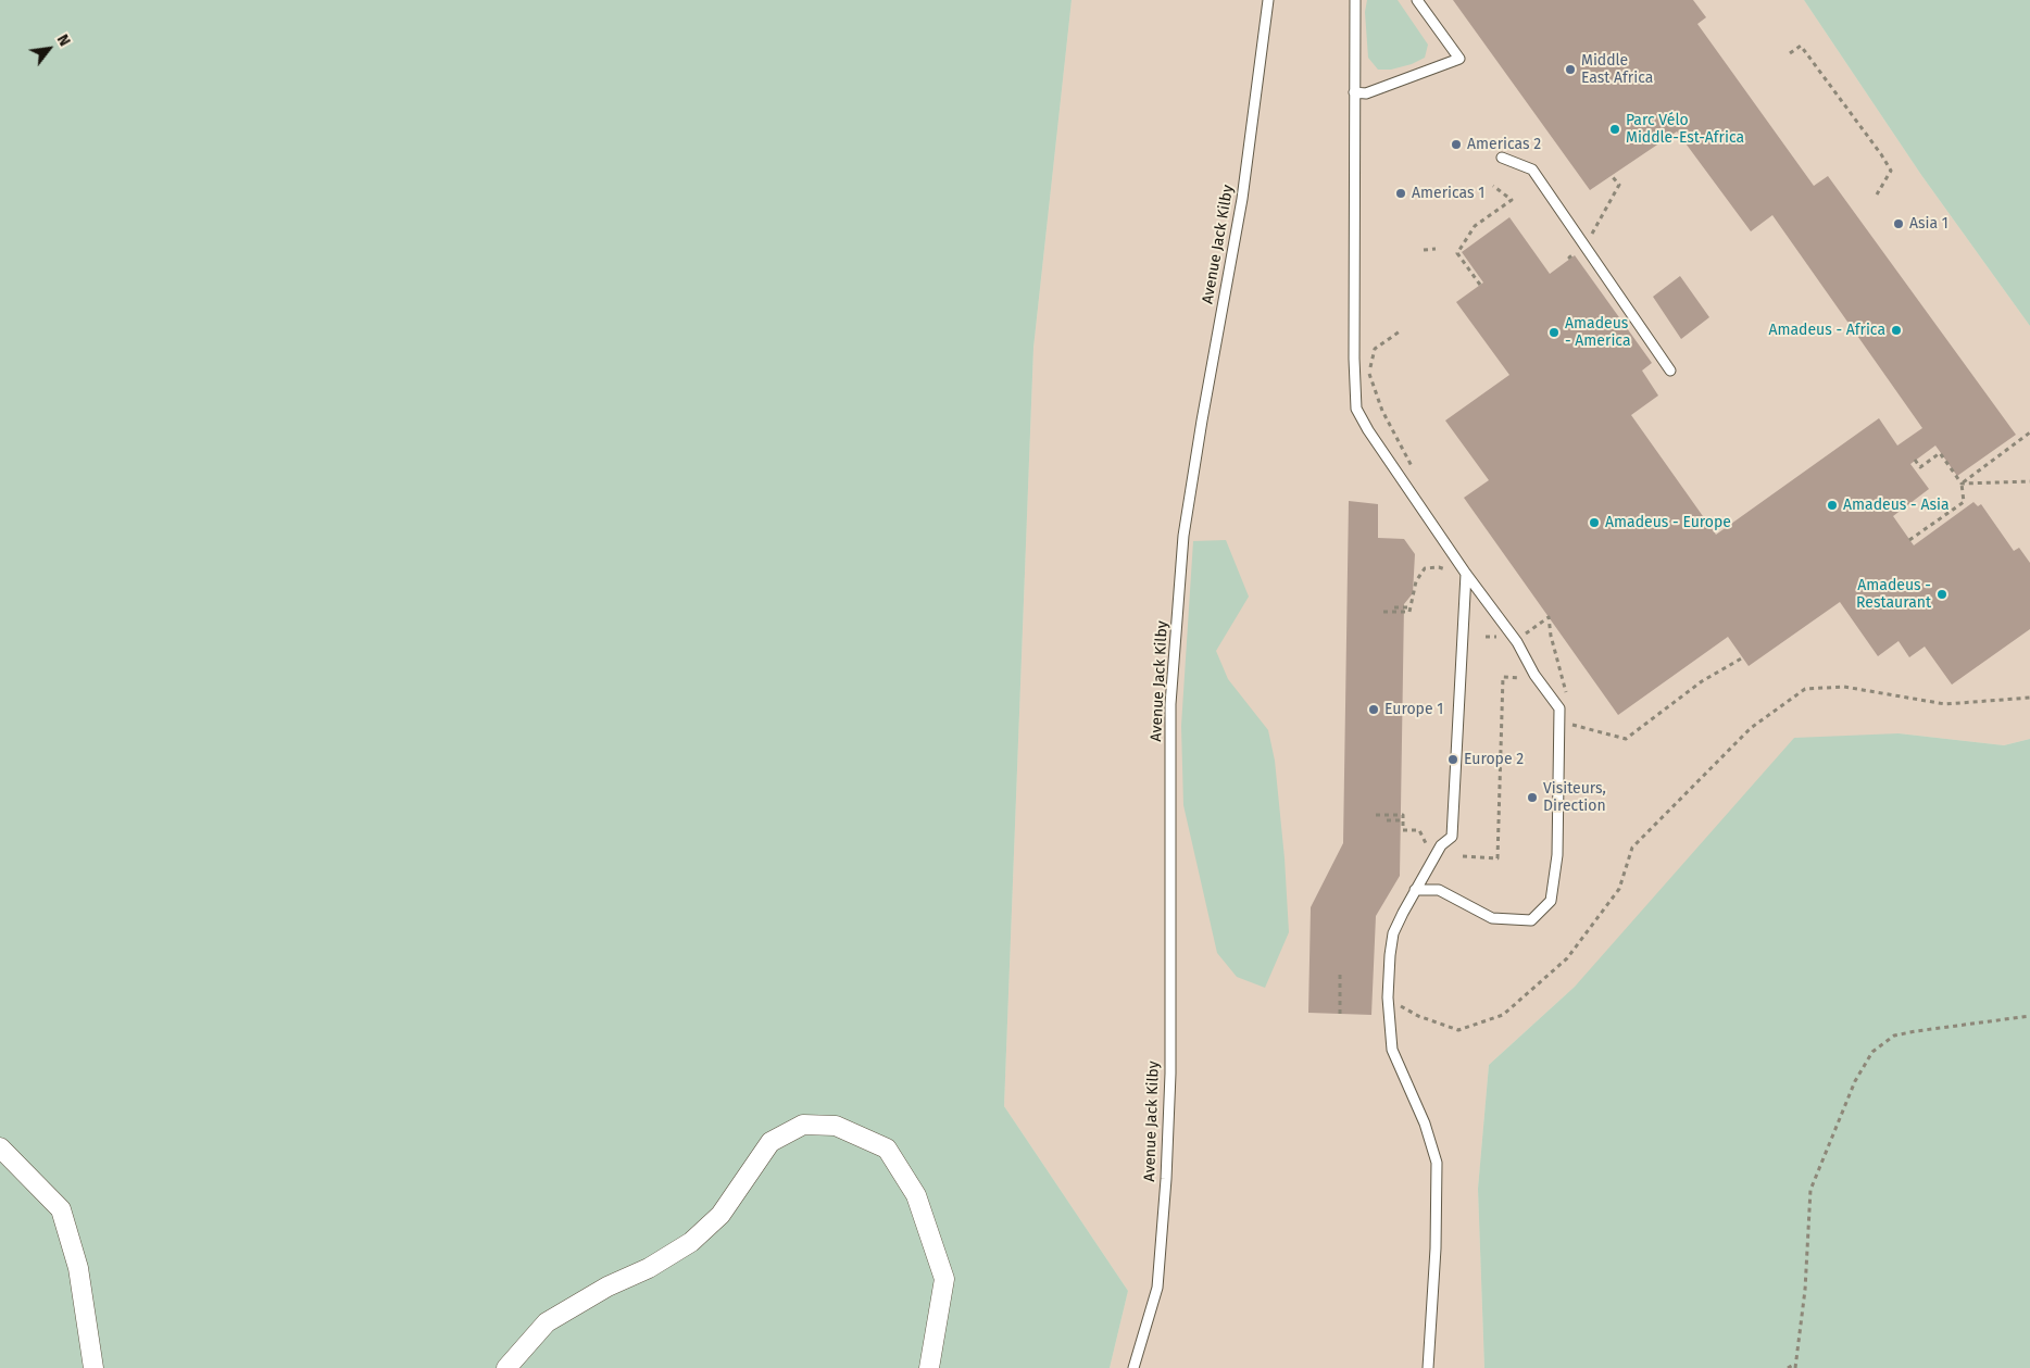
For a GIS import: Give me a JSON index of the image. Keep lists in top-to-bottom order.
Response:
{
  "streets": {
    "lane": ["Avenue Jack Kilby"]
  },
  "places": [
    "Middle East Africa",
    "Parc Vélo Middle-Est-Africa",
    "Americas 2",
    "Americas 1",
    "Asia 1",
    "Amadeus - Africa",
    "Amadeus - America",
    "Amadeus - Asia",
    "Amadeus - Europe",
    "Amadeus - Restaurant",
    "Europe 1",
    "Europe 2",
    "Visiteurs, Direction"
  ],
  "north": "top right"
}
